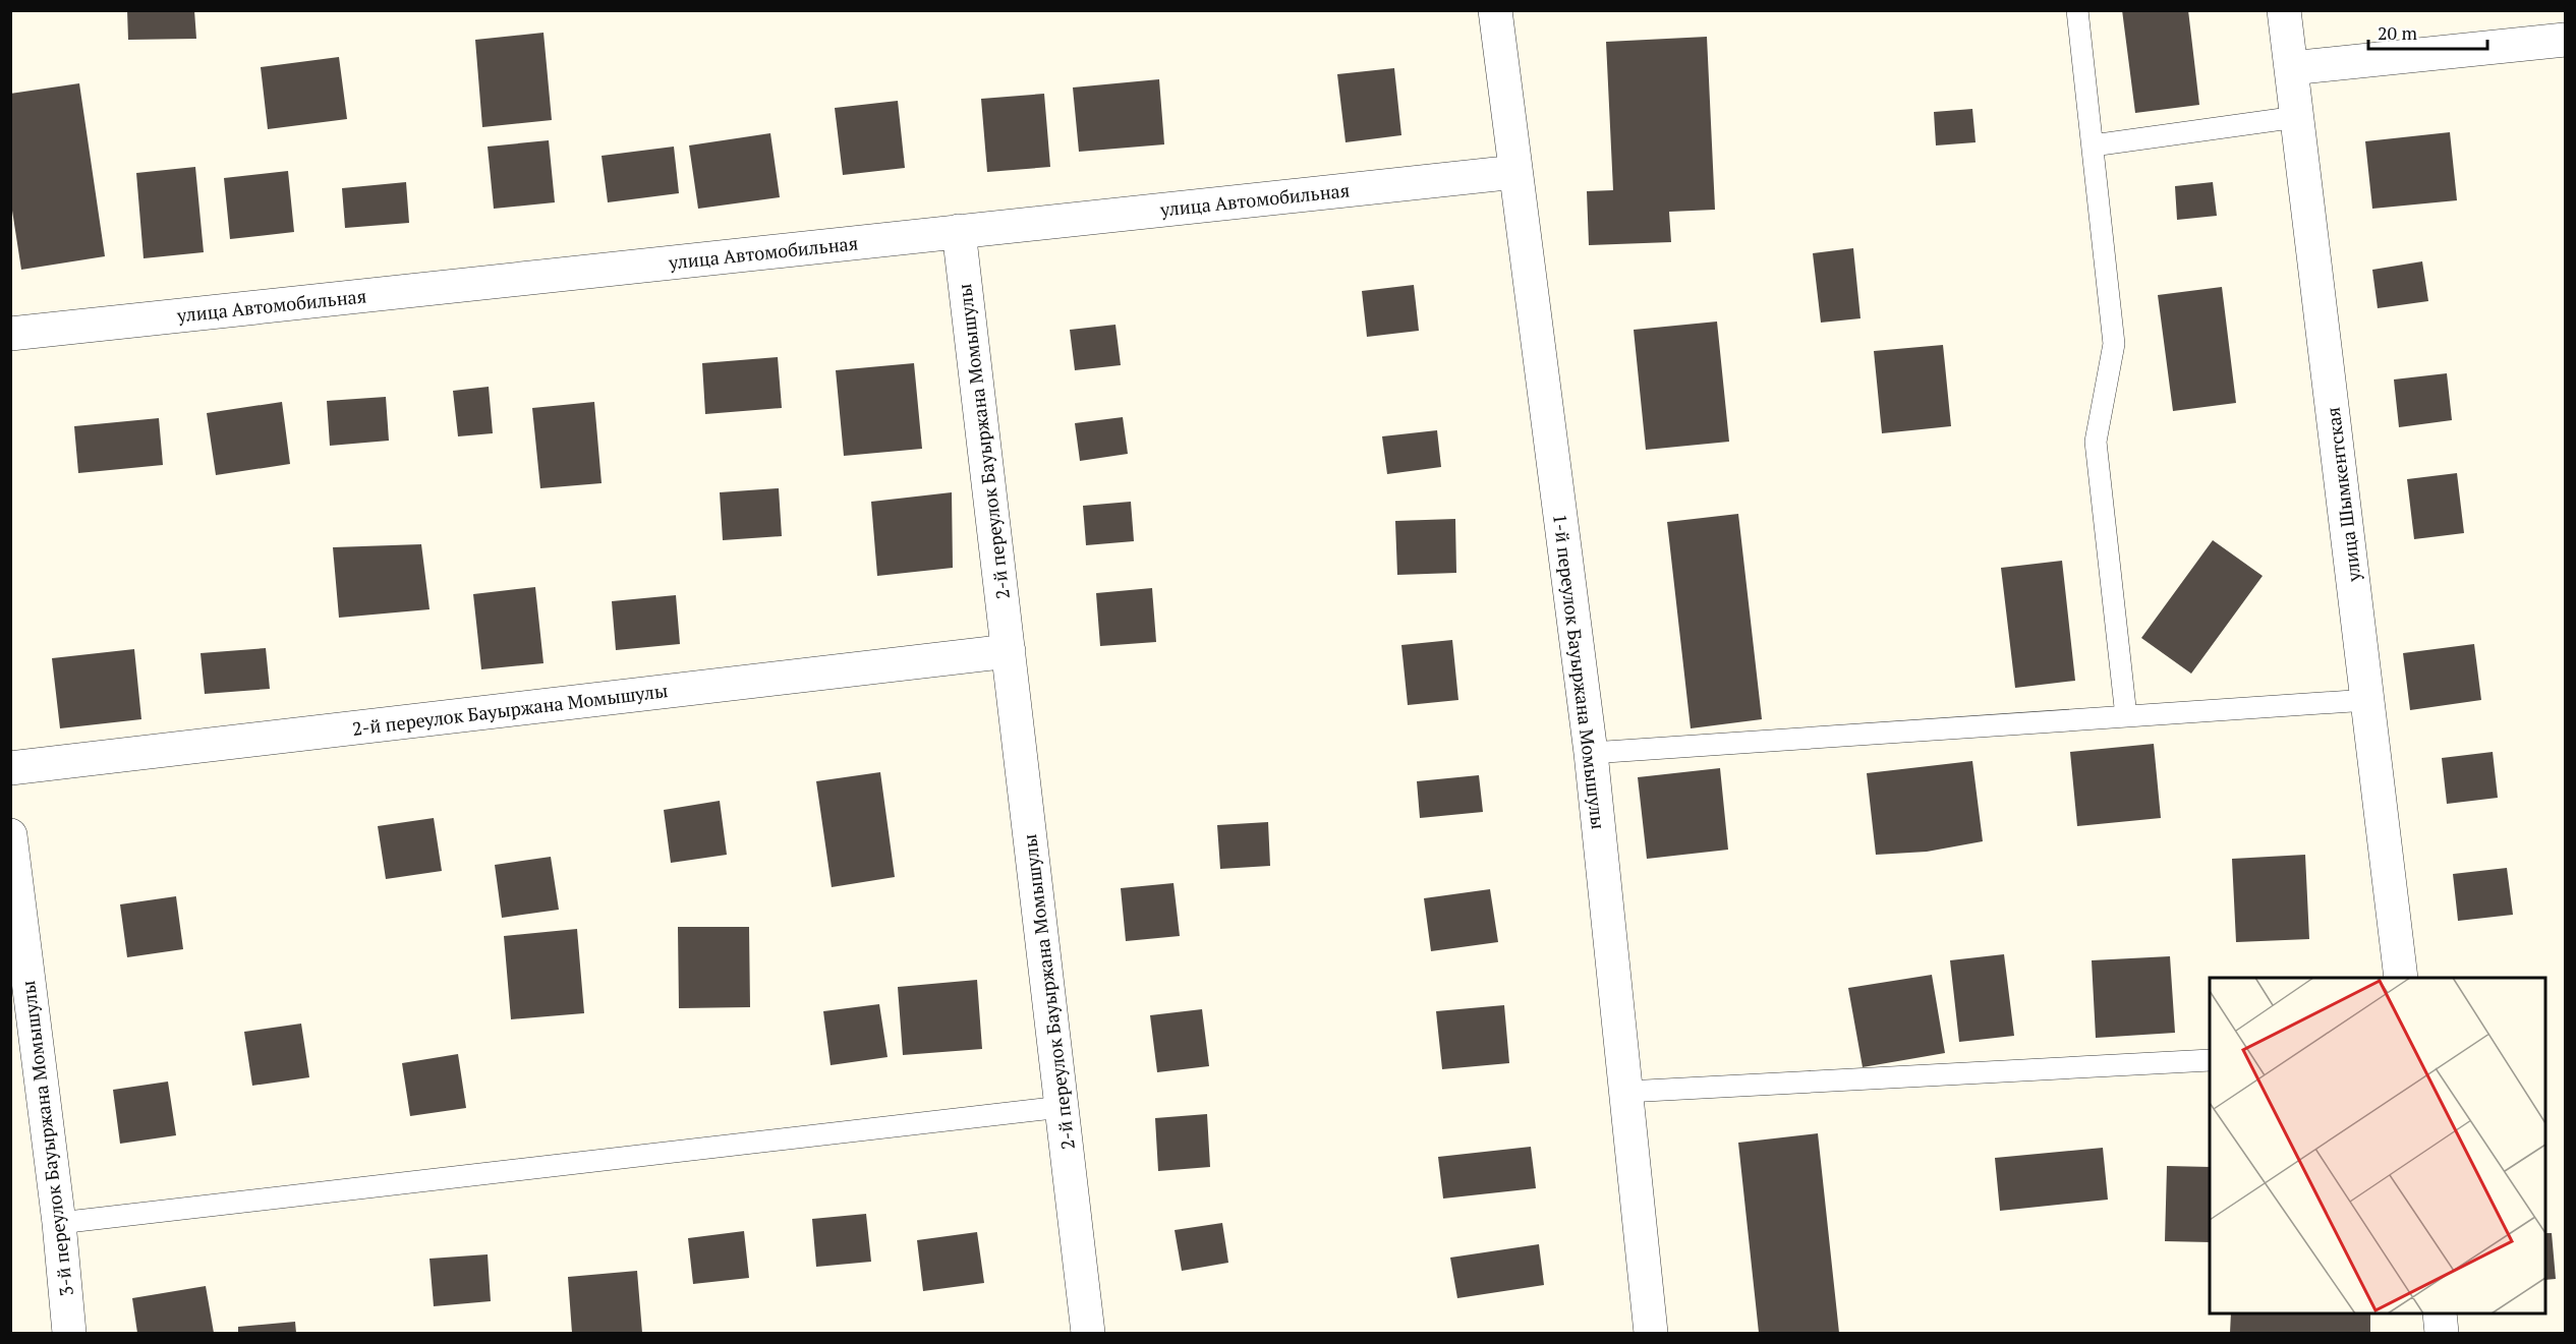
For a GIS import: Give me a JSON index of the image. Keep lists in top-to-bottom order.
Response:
{
  "streets": {
    "street": [
      "улица Автомобильная",
      "2-й переулок Бауыржана Момышулы",
      "улица Шымкентская",
      "1-й переулок Бауыржана Момышулы",
      "3-й переулок Бауыржана Момышулы"
    ]
  },
  "crossings": [
    ["улица Автомобильная", "2-й переулок Бауыржана Момышулы"],
    ["улица Автомобильная", "1-й переулок Бауыржана Момышулы"]
  ],
  "scale_bar": "20 m"
}
